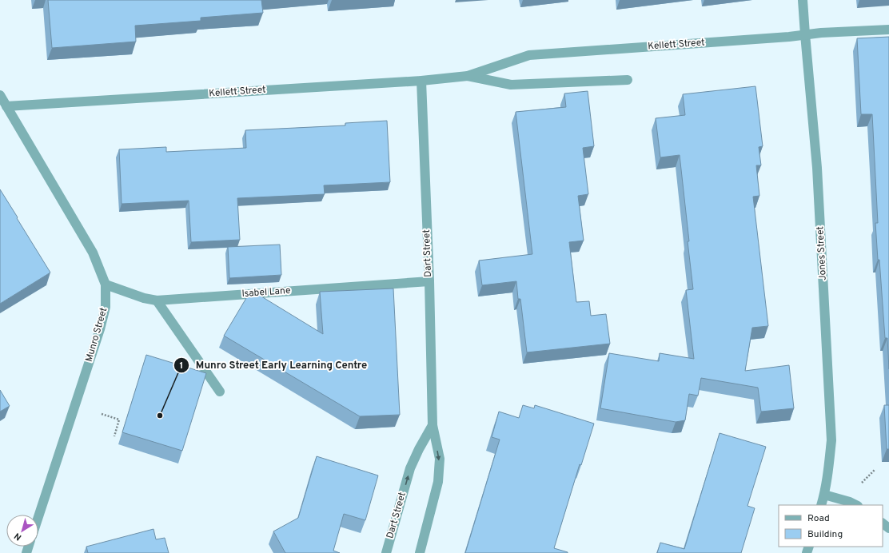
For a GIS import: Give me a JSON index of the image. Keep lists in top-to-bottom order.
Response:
{
  "streets": {
    "street": [
      "Kellett Street",
      "Dart Street",
      "Jones Street",
      "Isabel Lane",
      "Munro Street"
    ]
  },
  "crossings": [
    ["Kellett Street", "Dart Street"],
    ["Kellett Street", "Jones Street"],
    ["Kellett Street", "Munro Street"],
    ["Dart Street", "Isabel Lane"],
    ["Isabel Lane", "Munro Street"]
  ],
  "places": ["Munro Street Early Learning Centre"],
  "legend": ["Road", "Building"],
  "north": "bottom left"
}
